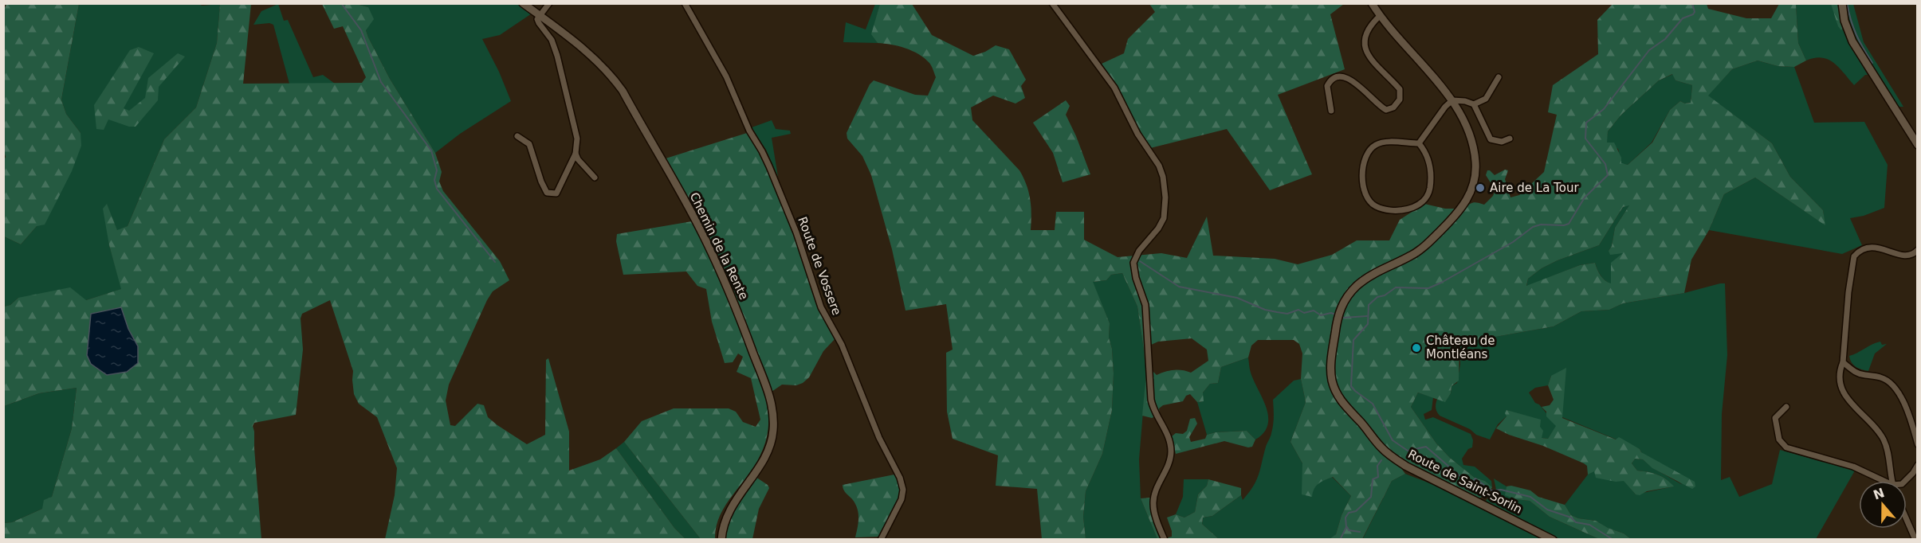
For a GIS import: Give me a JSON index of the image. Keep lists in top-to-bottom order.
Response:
{
  "streets": {
    "street": ["Chemin de la Rente", "Route de Vossere", "Route de Saint-Sorlin"]
  },
  "places": ["Aire de La Tour", "Château de Montléans"],
  "north": "top"
}
